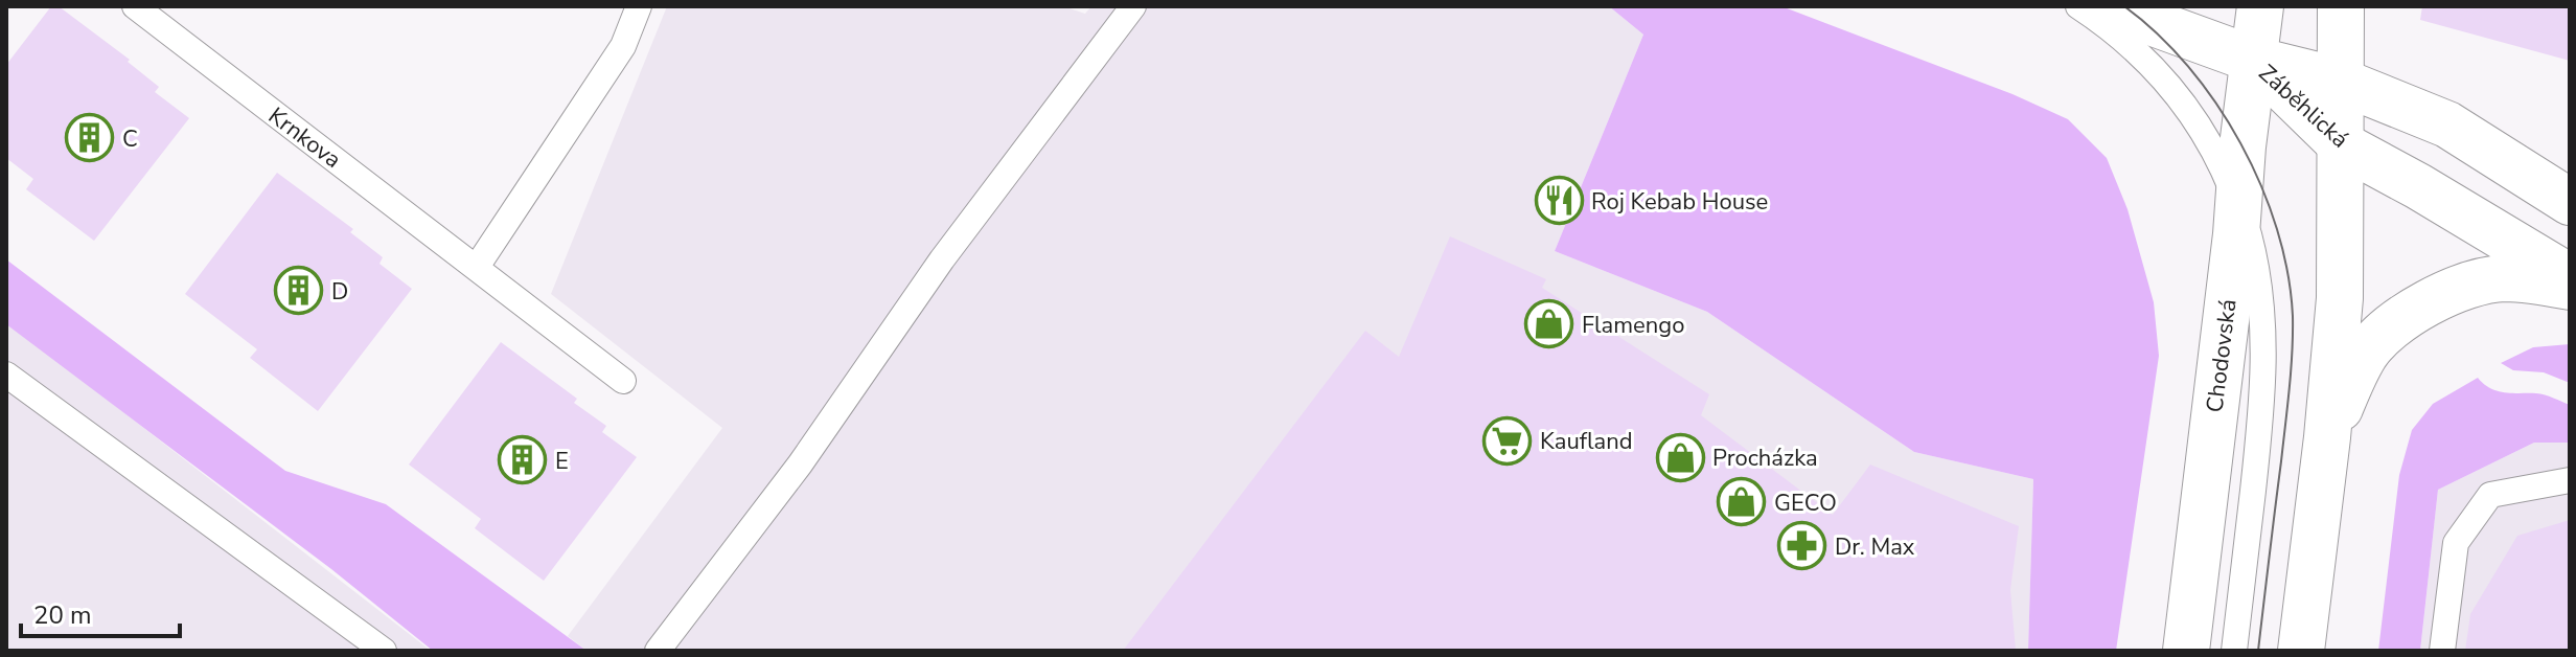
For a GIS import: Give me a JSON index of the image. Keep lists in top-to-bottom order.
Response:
{
  "streets": {
    "main road": ["Záběhlická", "Chodovská"],
    "lane": ["Krnkova"]
  },
  "crossings": [
    ["Záběhlická", "Chodovská"]
  ],
  "places": {
    "building": ["C", "D", "E"],
    "restaurant": ["Roj Kebab House"],
    "shop": ["Flamengo", "Procházka", "GECO"],
    "supermarket": ["Kaufland"],
    "pharmacy": ["Dr. Max"]
  },
  "scale_bar": "20 m"
}
